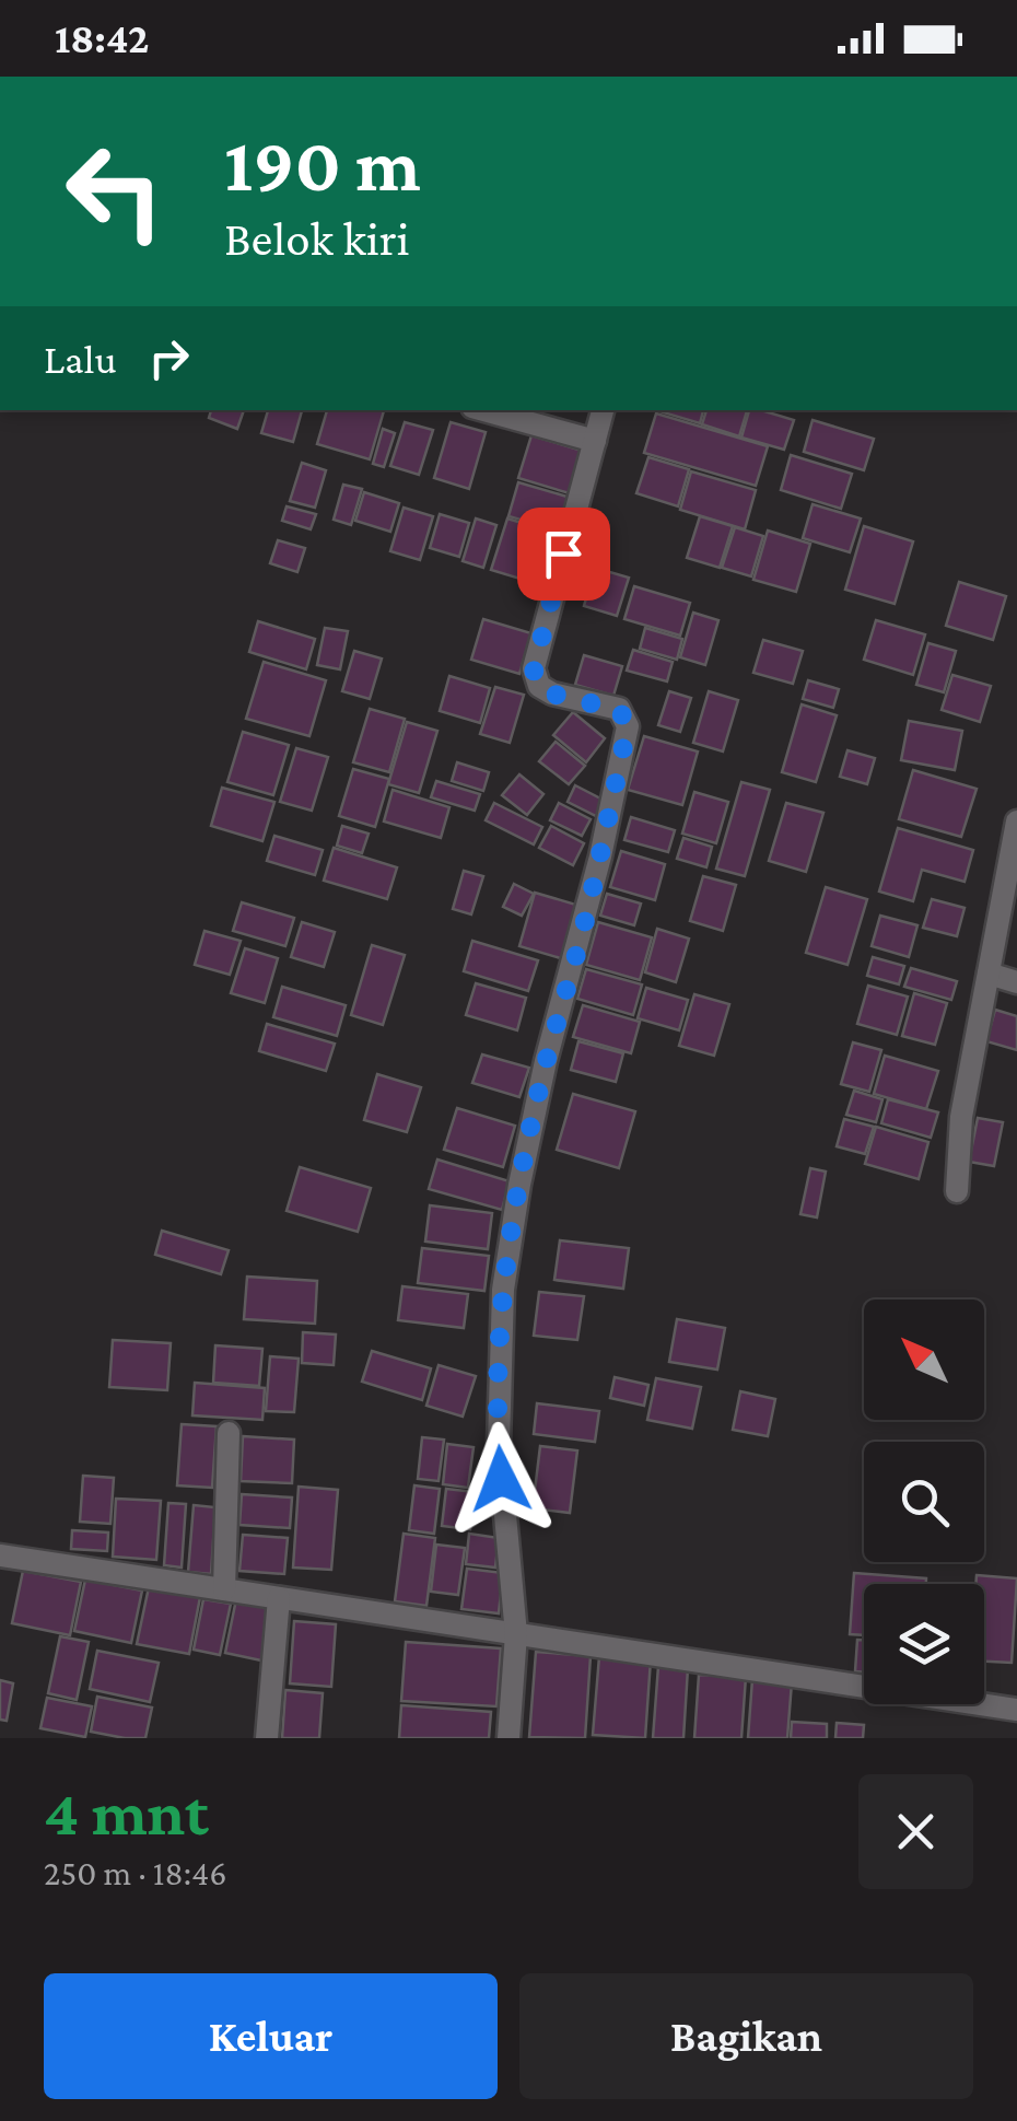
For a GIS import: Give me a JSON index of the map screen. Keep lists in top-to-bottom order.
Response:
{
  "north": "top left",
  "page": {
    "status": "18:42",
    "turn": ["190 m", "Belok kiri"],
    "then": "Lalu",
    "heading": ["4 mnt", "250 m · 18:46"],
    "buttons": ["Keluar", "Bagikan"]
  }
}
